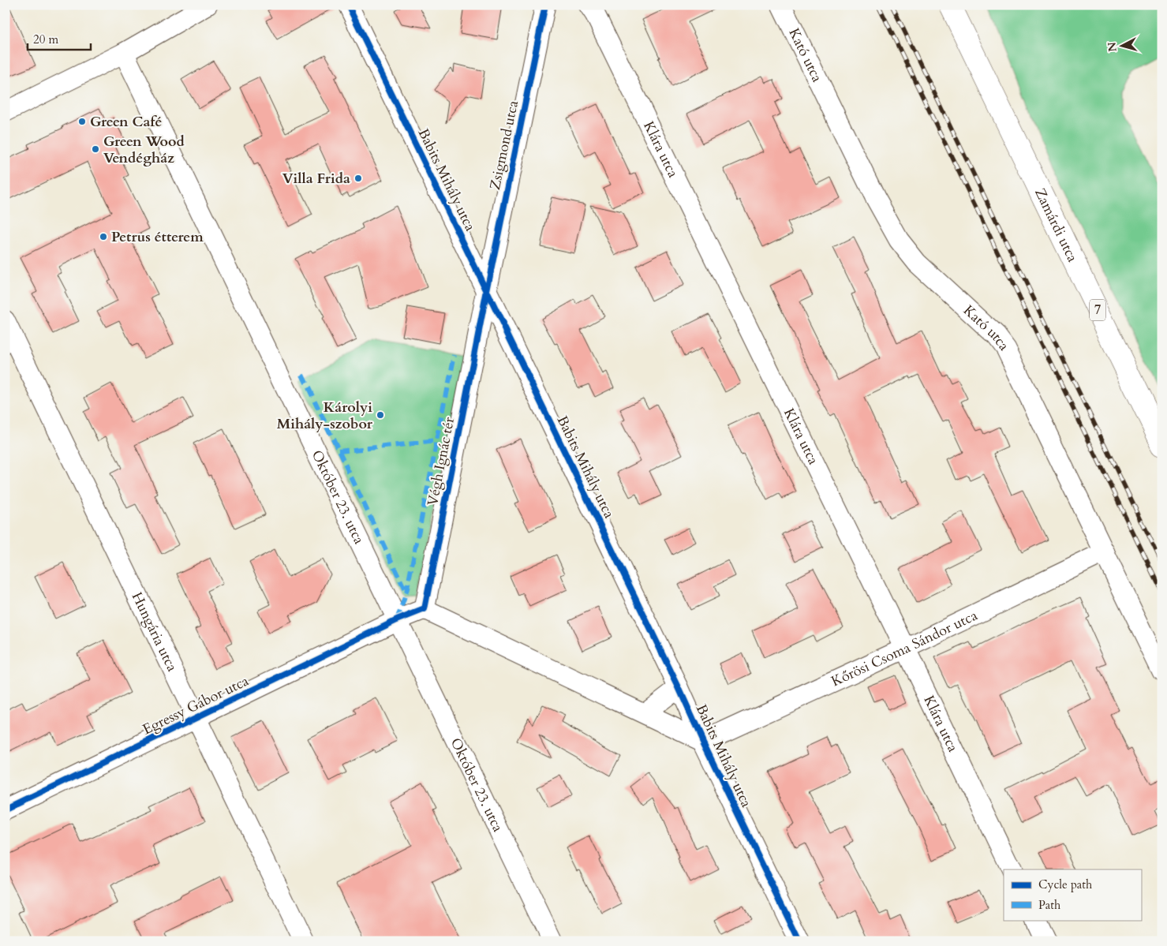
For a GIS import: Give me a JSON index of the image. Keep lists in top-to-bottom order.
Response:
{
  "streets": {
    "main road": ["Zamárdi utca", "7"],
    "street": [
      "Kató utca",
      "Zsigmond utca",
      "Klára utca",
      "Babits Mihály utca",
      "Végh Ignác tér",
      "Október 23. utca",
      "Hungária utca",
      "Kőrösi Csoma Sándor utca",
      "Egressy Gábor utca"
    ]
  },
  "crossings": [
    ["Kató utca", "Kőrösi Csoma Sándor utca"],
    ["Zsigmond utca", "Babits Mihály utca"],
    ["Zsigmond utca", "Végh Ignác tér"],
    ["Klára utca", "Kőrösi Csoma Sándor utca"],
    ["Babits Mihály utca", "Végh Ignác tér"],
    ["Babits Mihály utca", "Kőrösi Csoma Sándor utca"],
    ["Október 23. utca", "Egressy Gábor utca"],
    ["Hungária utca", "Egressy Gábor utca"]
  ],
  "places": [
    "Green Café",
    "Green Wood Vendégház",
    "Villa Frida",
    "Petrus étterem",
    "Károlyi Mihály-szobor"
  ],
  "legend": ["Cycle path", "Path"],
  "scale_bar": "20 m",
  "north": "left"
}
